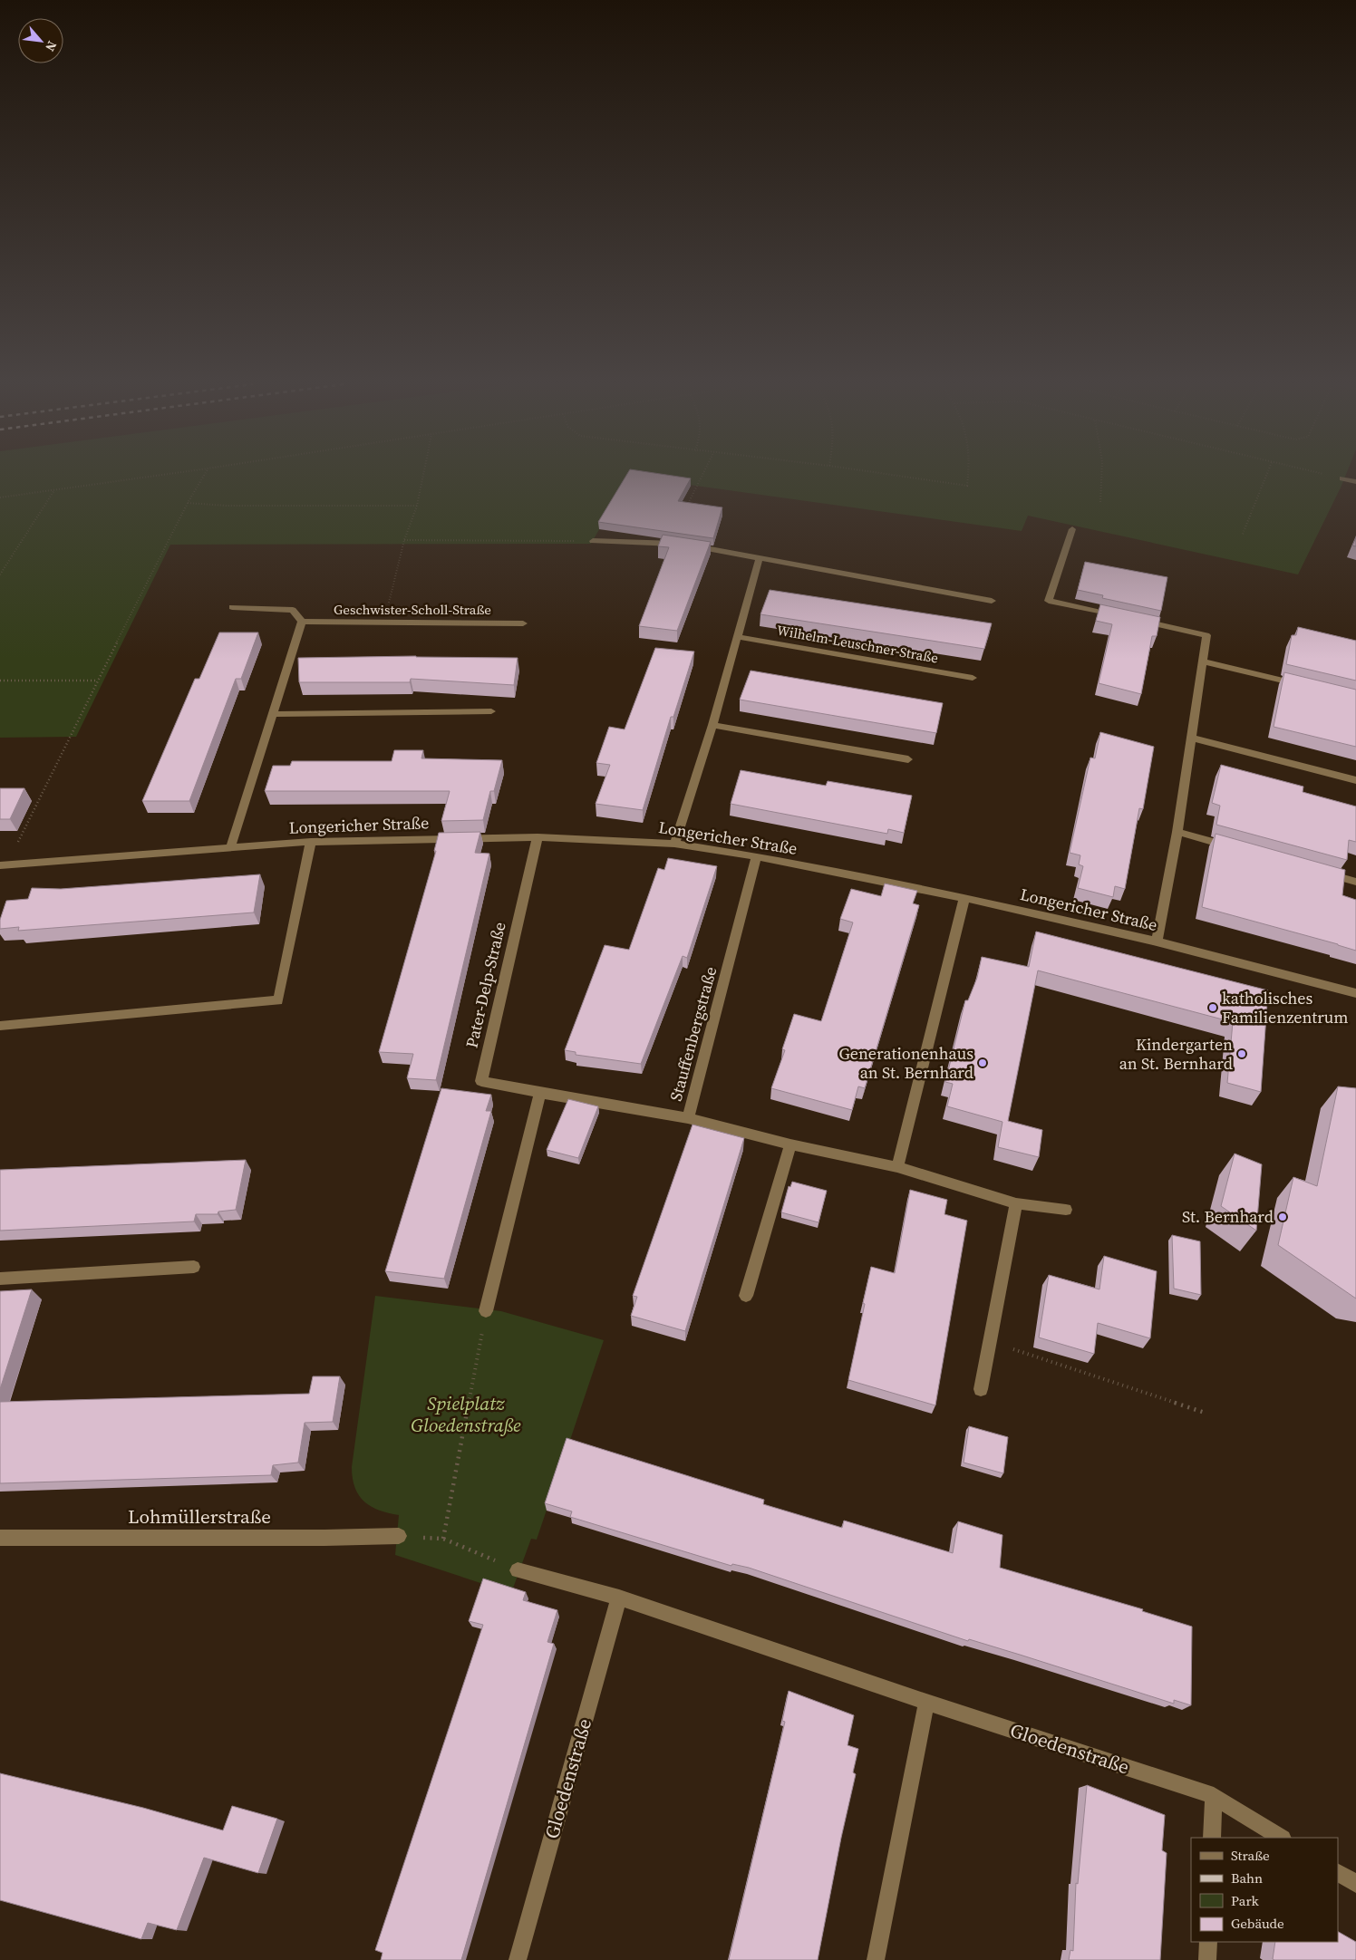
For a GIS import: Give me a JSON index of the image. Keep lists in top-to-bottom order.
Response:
{
  "streets": {
    "street": [
      "Geschwister-Scholl-Straße",
      "Wilhelm-Leuschner-Straße",
      "Longericher Straße",
      "Pater-Delp-Straße",
      "Stauffenbergstraße",
      "Lohmüllerstraße",
      "Gloedenstraße"
    ]
  },
  "crossings": [
    ["Longericher Straße", "Pater-Delp-Straße"],
    ["Longericher Straße", "Stauffenbergstraße"],
    ["Pater-Delp-Straße", "Stauffenbergstraße"]
  ],
  "parks": ["Spielplatz Gloedenstraße"],
  "places": [
    "katholisches Familienzentrum",
    "Kindergarten an St. Bernhard",
    "Generationenhaus an St. Bernhard",
    "St. Bernhard"
  ],
  "legend": [
    "Straße",
    "Bahn",
    "Park",
    "Gebäude"
  ],
  "north": "bottom right"
}
